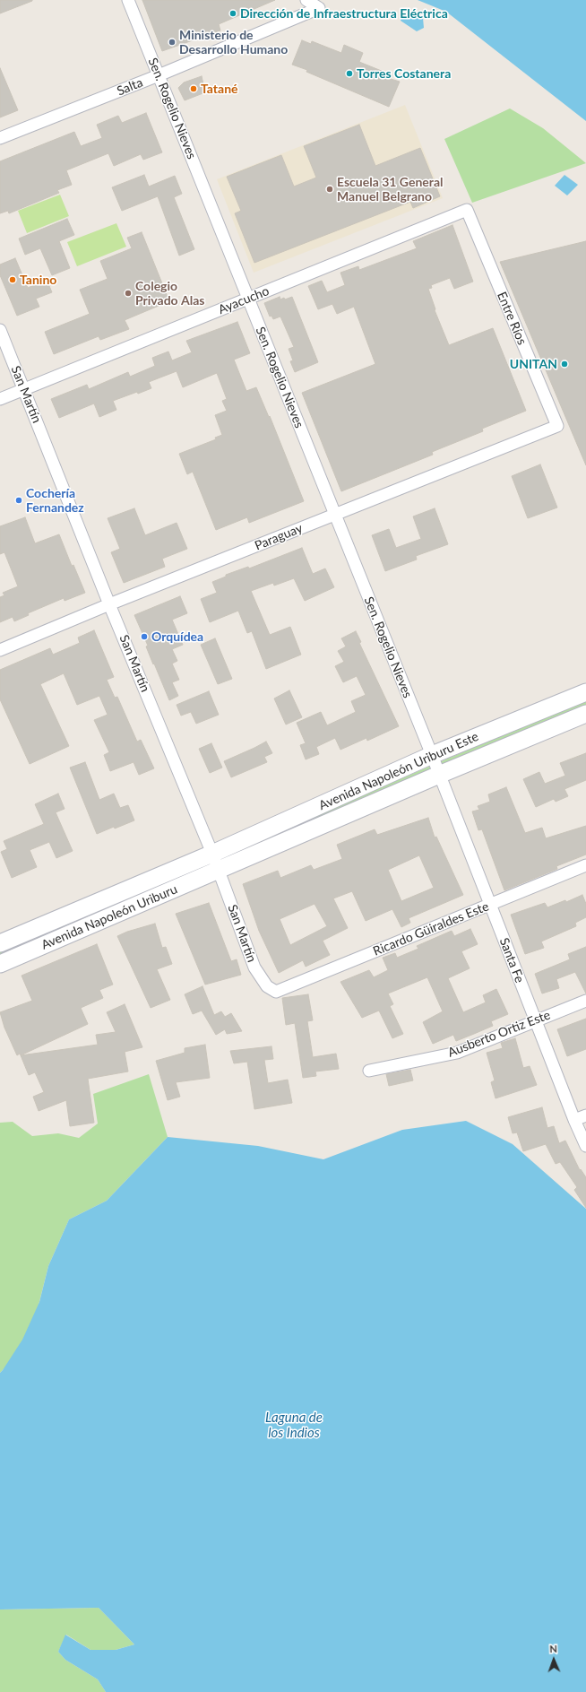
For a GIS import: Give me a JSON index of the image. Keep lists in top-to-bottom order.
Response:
{
  "streets": {
    "main road": ["Avenida Napoleón Uriburu Este", "Avenida Napoleón Uriburu"],
    "street": [
      "Salta",
      "Sen. Rogelio Nieves",
      "Ayacucho",
      "Entre Ríos",
      "San Martín",
      "Paraguay",
      "Ricardo Güiraldes Este",
      "Santa Fe",
      "Ausberto Ortiz Este"
    ]
  },
  "crossings": [
    ["Salta", "Sen. Rogelio Nieves"],
    ["Sen. Rogelio Nieves", "Ayacucho"],
    ["Sen. Rogelio Nieves", "Paraguay"],
    ["Sen. Rogelio Nieves", "Avenida Napoleón Uriburu Este"],
    ["Sen. Rogelio Nieves", "Santa Fe"],
    ["Ayacucho", "Entre Ríos"],
    ["Ayacucho", "San Martín"],
    ["Entre Ríos", "Paraguay"],
    ["San Martín", "Paraguay"],
    ["San Martín", "Avenida Napoleón Uriburu Este"],
    ["San Martín", "Avenida Napoleón Uriburu"],
    ["San Martín", "Ricardo Güiraldes Este"],
    ["Avenida Napoleón Uriburu Este", "Avenida Napoleón Uriburu"],
    ["Avenida Napoleón Uriburu Este", "Santa Fe"],
    ["Ricardo Güiraldes Este", "Santa Fe"],
    ["Santa Fe", "Ausberto Ortiz Este"]
  ],
  "water": ["Laguna de los Indios"],
  "places": [
    "Dirección de Infraestructura Eléctrica",
    "Ministerio de Desarrollo Humano",
    "Torres Costanera",
    "Tatané",
    "Escuela 31 General Manuel Belgrano",
    "Tanino",
    "Colegio Privado Alas",
    "UNITAN",
    "Cochería Fernandez",
    "Orquídea"
  ],
  "north": "top"
}
